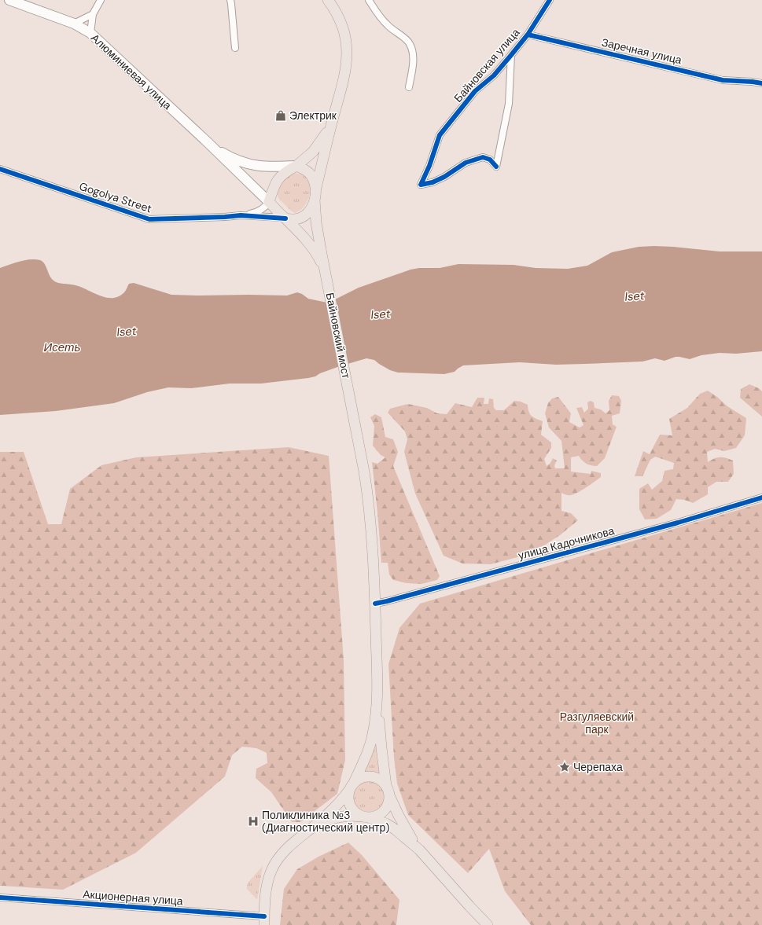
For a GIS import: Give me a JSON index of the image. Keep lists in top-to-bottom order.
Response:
{
  "streets": {
    "main road": ["Алюминиевая улица", "Байновский мост"],
    "street": [
      "Заречная улица",
      "Байновская улица",
      "Gogolya Street",
      "улица Кадочникова",
      "Акционерная улица"
    ]
  },
  "crossings": [
    ["Заречная улица", "Байновская улица"],
    ["Байновский мост", "улица Кадочникова"]
  ],
  "water": ["Iset", "Исеть"],
  "parks": ["Разгуляевский парк"],
  "places": {
    "shop": ["Электрик"],
    "place": ["Черепаха"],
    "hospital": ["Поликлиника №3 (Диагностический центр)"]
  }
}
